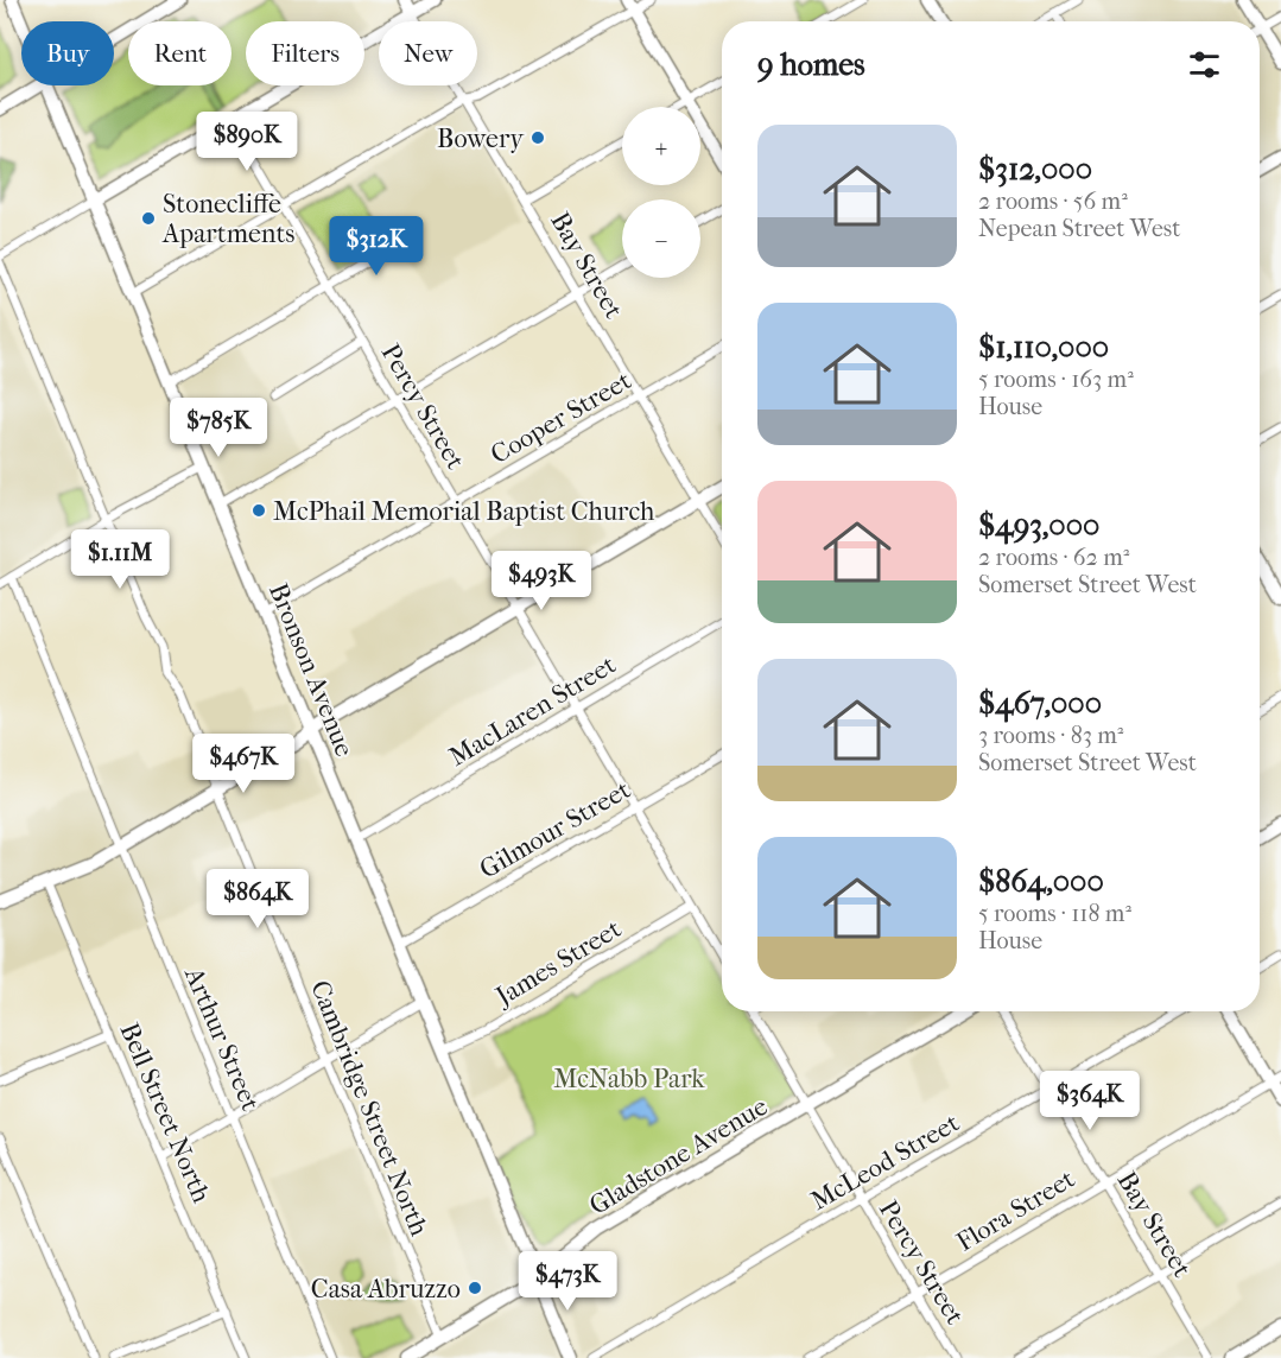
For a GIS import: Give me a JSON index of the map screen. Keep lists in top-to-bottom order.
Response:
{
  "streets": {
    "main road": ["Bay Street", "Bronson Avenue", "Gladstone Avenue"],
    "street": [
      "Percy Street",
      "Cooper Street",
      "MacLaren Street",
      "Gilmour Street",
      "James Street",
      "Arthur Street",
      "Cambridge Street North",
      "Bell Street North",
      "McLeod Street",
      "Flora Street"
    ]
  },
  "crossings": [
    ["Bay Street", "Cooper Street"],
    ["Bay Street", "McLeod Street"],
    ["Bay Street", "Flora Street"],
    ["Percy Street", "Cooper Street"],
    ["Percy Street", "MacLaren Street"],
    ["Percy Street", "Gilmour Street"],
    ["Percy Street", "James Street"],
    ["Percy Street", "Gladstone Avenue"],
    ["Percy Street", "McLeod Street"],
    ["Percy Street", "Flora Street"],
    ["Cooper Street", "Bronson Avenue"],
    ["Bronson Avenue", "MacLaren Street"],
    ["Bronson Avenue", "Gilmour Street"],
    ["Bronson Avenue", "James Street"],
    ["Bronson Avenue", "Gladstone Avenue"],
    ["Cambridge Street North", "Gladstone Avenue"]
  ],
  "parks": ["McNabb Park"],
  "places": [
    "Bowery",
    "Stonecliffe Apartments",
    "McPhail Memorial Baptist Church",
    "Casa Abruzzo"
  ],
  "page": {
    "chip": [
      "Buy",
      "Rent",
      "Filters",
      "New"
    ],
    "heading": "9 homes",
    "map_buttons": ["+", "−"],
    "list": [
      {
        "name": "$312,000",
        "note": "2 rooms · 56 m² · Nepean Street West"
      },
      {
        "name": "$1,110,000",
        "note": "5 rooms · 163 m² · House"
      },
      {
        "name": "$493,000",
        "note": "2 rooms · 62 m² · Somerset Street West"
      },
      {
        "name": "$467,000",
        "note": "3 rooms · 83 m² · Somerset Street West"
      },
      {
        "name": "$864,000",
        "note": "5 rooms · 118 m² · House"
      }
    ],
    "price": [
      "$890K",
      "$312K",
      "$785K",
      "$1.11M",
      "$493K",
      "$467K",
      "$864K",
      "$364K",
      "$473K"
    ]
  }
}
